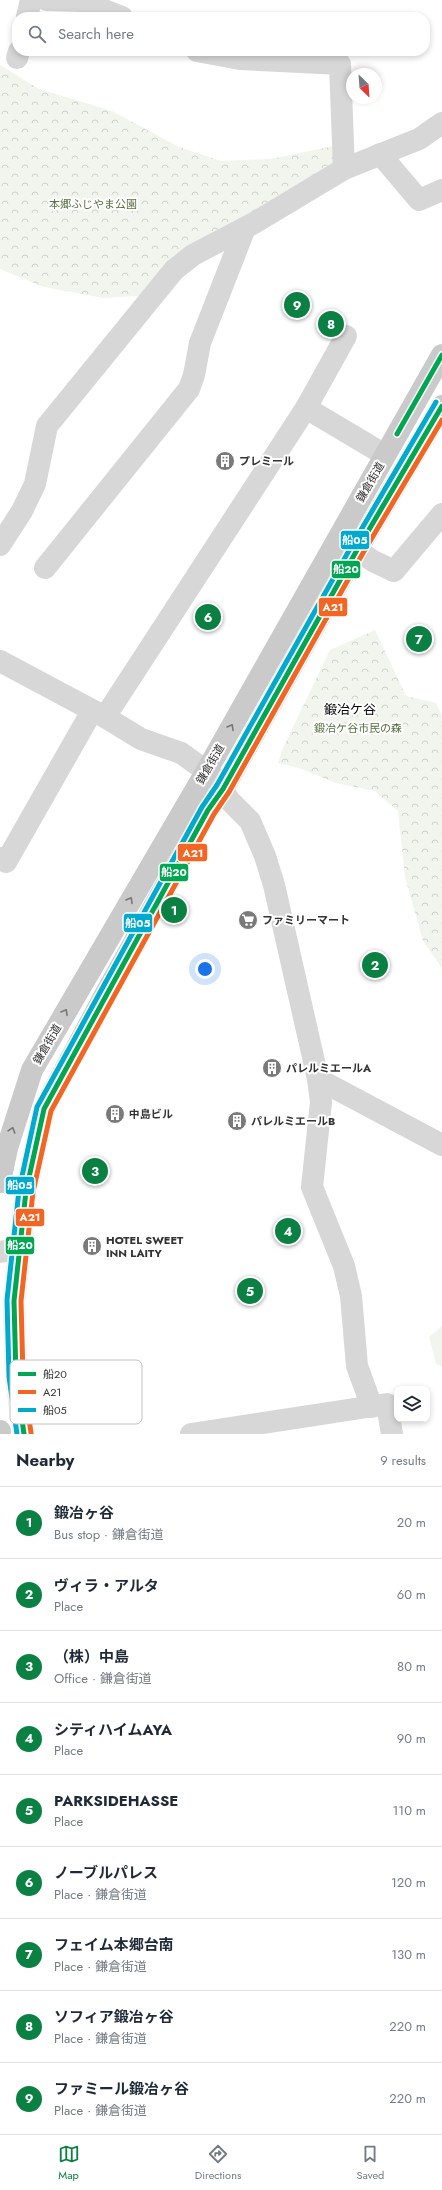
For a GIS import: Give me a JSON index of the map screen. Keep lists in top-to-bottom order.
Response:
{
  "streets": {
    "main road": ["鎌倉街道"]
  },
  "districts": ["鍛冶ケ谷"],
  "parks": ["本郷ふじやま公園", "鍛冶ケ谷市民の森"],
  "places": {
    "building": [
      "プレミール",
      "パレルミエールA",
      "中島ビル",
      "パレルミエールB",
      "HOTEL SWEET INN LAITY"
    ],
    "supermarket": ["ファミリーマート"]
  },
  "lines": ["transit line 船20", "transit line 船05", "transit line A21"],
  "legend": ["船20", "A21", "船05"],
  "north": "bottom right",
  "page": {
    "search": "Search here",
    "pins": [
      "9",
      "8",
      "6",
      "7",
      "1",
      "2",
      "3",
      "4",
      "5"
    ],
    "heading": ["Nearby", "9 results"],
    "list": [
      {
        "mark": "1",
        "name": "鍛冶ヶ谷",
        "note": "Bus stop · 鎌倉街道",
        "value": "20 m"
      },
      {
        "mark": "2",
        "name": "ヴィラ・アルタ",
        "note": "Place",
        "value": "60 m"
      },
      {
        "mark": "3",
        "name": "（株）中島",
        "note": "Office · 鎌倉街道",
        "value": "80 m"
      },
      {
        "mark": "4",
        "name": "シティハイムAYA",
        "note": "Place",
        "value": "90 m"
      },
      {
        "mark": "5",
        "name": "PARKSIDEHASSE",
        "note": "Place",
        "value": "110 m"
      },
      {
        "mark": "6",
        "name": "ノーブルパレス",
        "note": "Place · 鎌倉街道",
        "value": "120 m"
      },
      {
        "mark": "7",
        "name": "フェイム本郷台南",
        "note": "Place · 鎌倉街道",
        "value": "130 m"
      },
      {
        "mark": "8",
        "name": "ソフィア鍛冶ヶ谷",
        "note": "Place · 鎌倉街道",
        "value": "220 m"
      },
      {
        "mark": "9",
        "name": "ファミール鍛冶ヶ谷",
        "note": "Place · 鎌倉街道",
        "value": "220 m"
      }
    ],
    "nav": ["Map", "Directions", "Saved"]
  }
}
